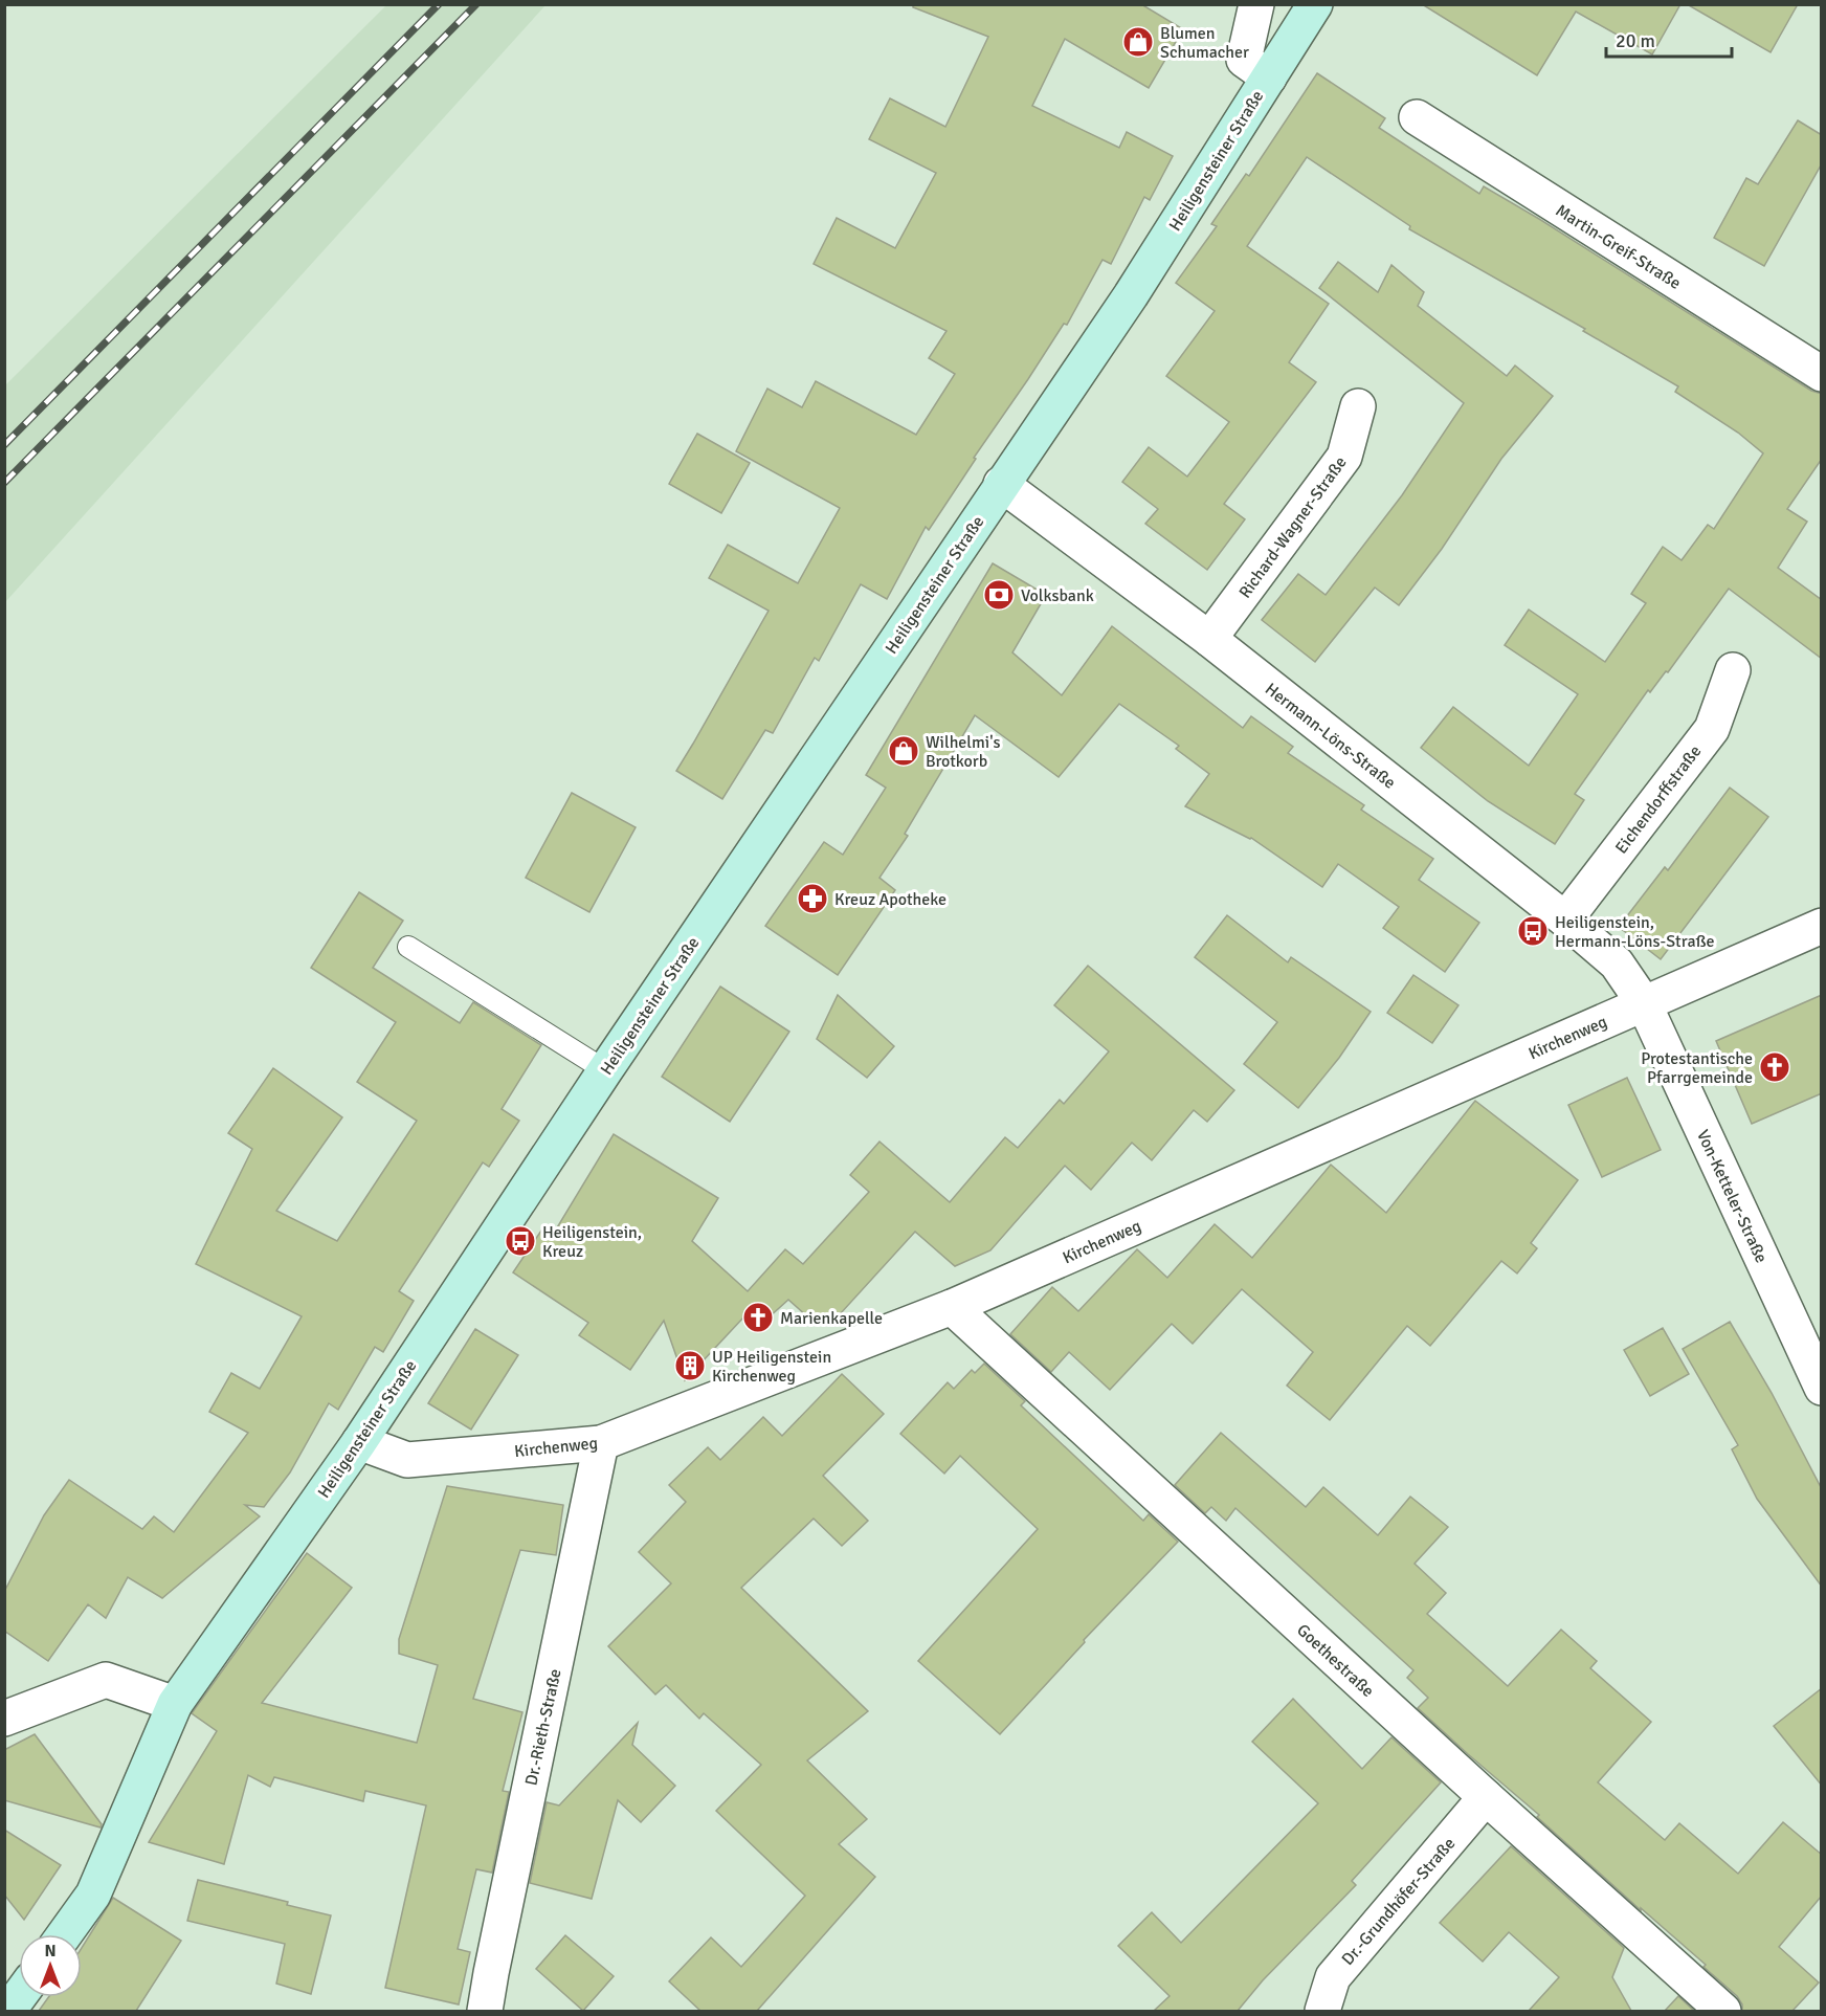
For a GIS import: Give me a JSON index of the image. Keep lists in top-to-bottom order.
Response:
{
  "streets": {
    "main road": ["Heiligensteiner Straße"],
    "street": [
      "Martin-Greif-Straße",
      "Richard-Wagner-Straße",
      "Hermann-Löns-Straße",
      "Eichendorffstraße",
      "Kirchenweg",
      "Von-Ketteler-Straße",
      "Goethestraße",
      "Dr.-Rieth-Straße",
      "Dr.-Grundhöfer-Straße"
    ]
  },
  "crossings": [
    ["Heiligensteiner Straße", "Hermann-Löns-Straße"],
    ["Heiligensteiner Straße", "Kirchenweg"],
    ["Richard-Wagner-Straße", "Hermann-Löns-Straße"],
    ["Hermann-Löns-Straße", "Eichendorffstraße"],
    ["Hermann-Löns-Straße", "Kirchenweg"],
    ["Hermann-Löns-Straße", "Von-Ketteler-Straße"],
    ["Kirchenweg", "Von-Ketteler-Straße"],
    ["Kirchenweg", "Goethestraße"],
    ["Kirchenweg", "Dr.-Rieth-Straße"],
    ["Goethestraße", "Dr.-Grundhöfer-Straße"]
  ],
  "places": {
    "shop": ["Blumen Schumacher", "Wilhelmi's Brotkorb"],
    "bank": ["Volksbank"],
    "pharmacy": ["Kreuz Apotheke"],
    "bus stop": ["Heiligenstein, Hermann-Löns-Straße", "Heiligenstein, Kreuz"],
    "church": ["Protestantische Pfarrgemeinde", "Marienkapelle"],
    "building": ["UP Heiligenstein Kirchenweg"]
  },
  "scale_bar": "20 m",
  "north": "top"
}
